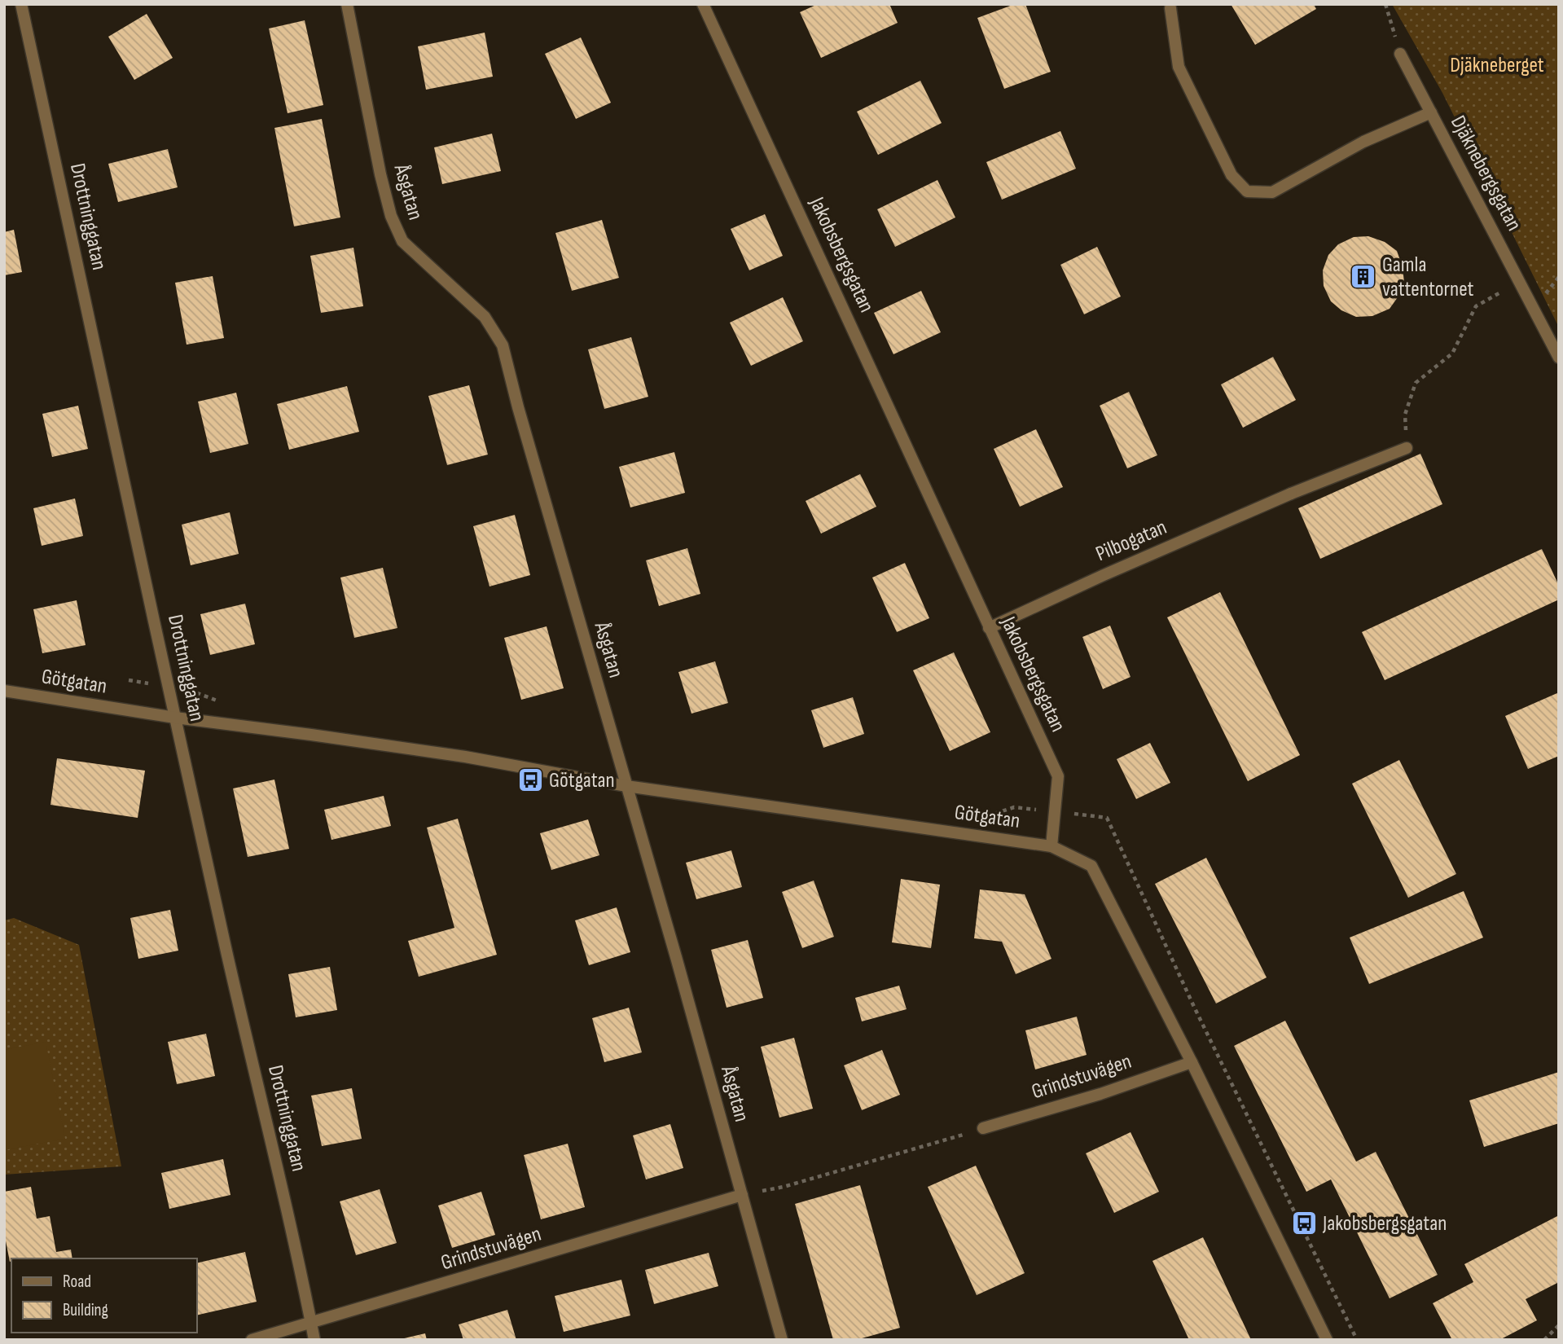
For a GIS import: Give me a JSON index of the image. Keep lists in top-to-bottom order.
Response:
{
  "streets": {
    "street": [
      "Djäknebergsgatan",
      "Åsgatan",
      "Drottninggatan",
      "Jakobsbergsgatan",
      "Pilbogatan",
      "Götgatan",
      "Grindstuvägen"
    ]
  },
  "crossings": [
    ["Åsgatan", "Götgatan"],
    ["Åsgatan", "Grindstuvägen"],
    ["Drottninggatan", "Götgatan"],
    ["Drottninggatan", "Grindstuvägen"],
    ["Jakobsbergsgatan", "Pilbogatan"],
    ["Jakobsbergsgatan", "Götgatan"]
  ],
  "parks": ["Djäkneberget"],
  "places": {
    "building": ["Gamla vattentornet"],
    "bus stop": ["Götgatan", "Jakobsbergsgatan"]
  },
  "legend": ["Road", "Building"]
}
